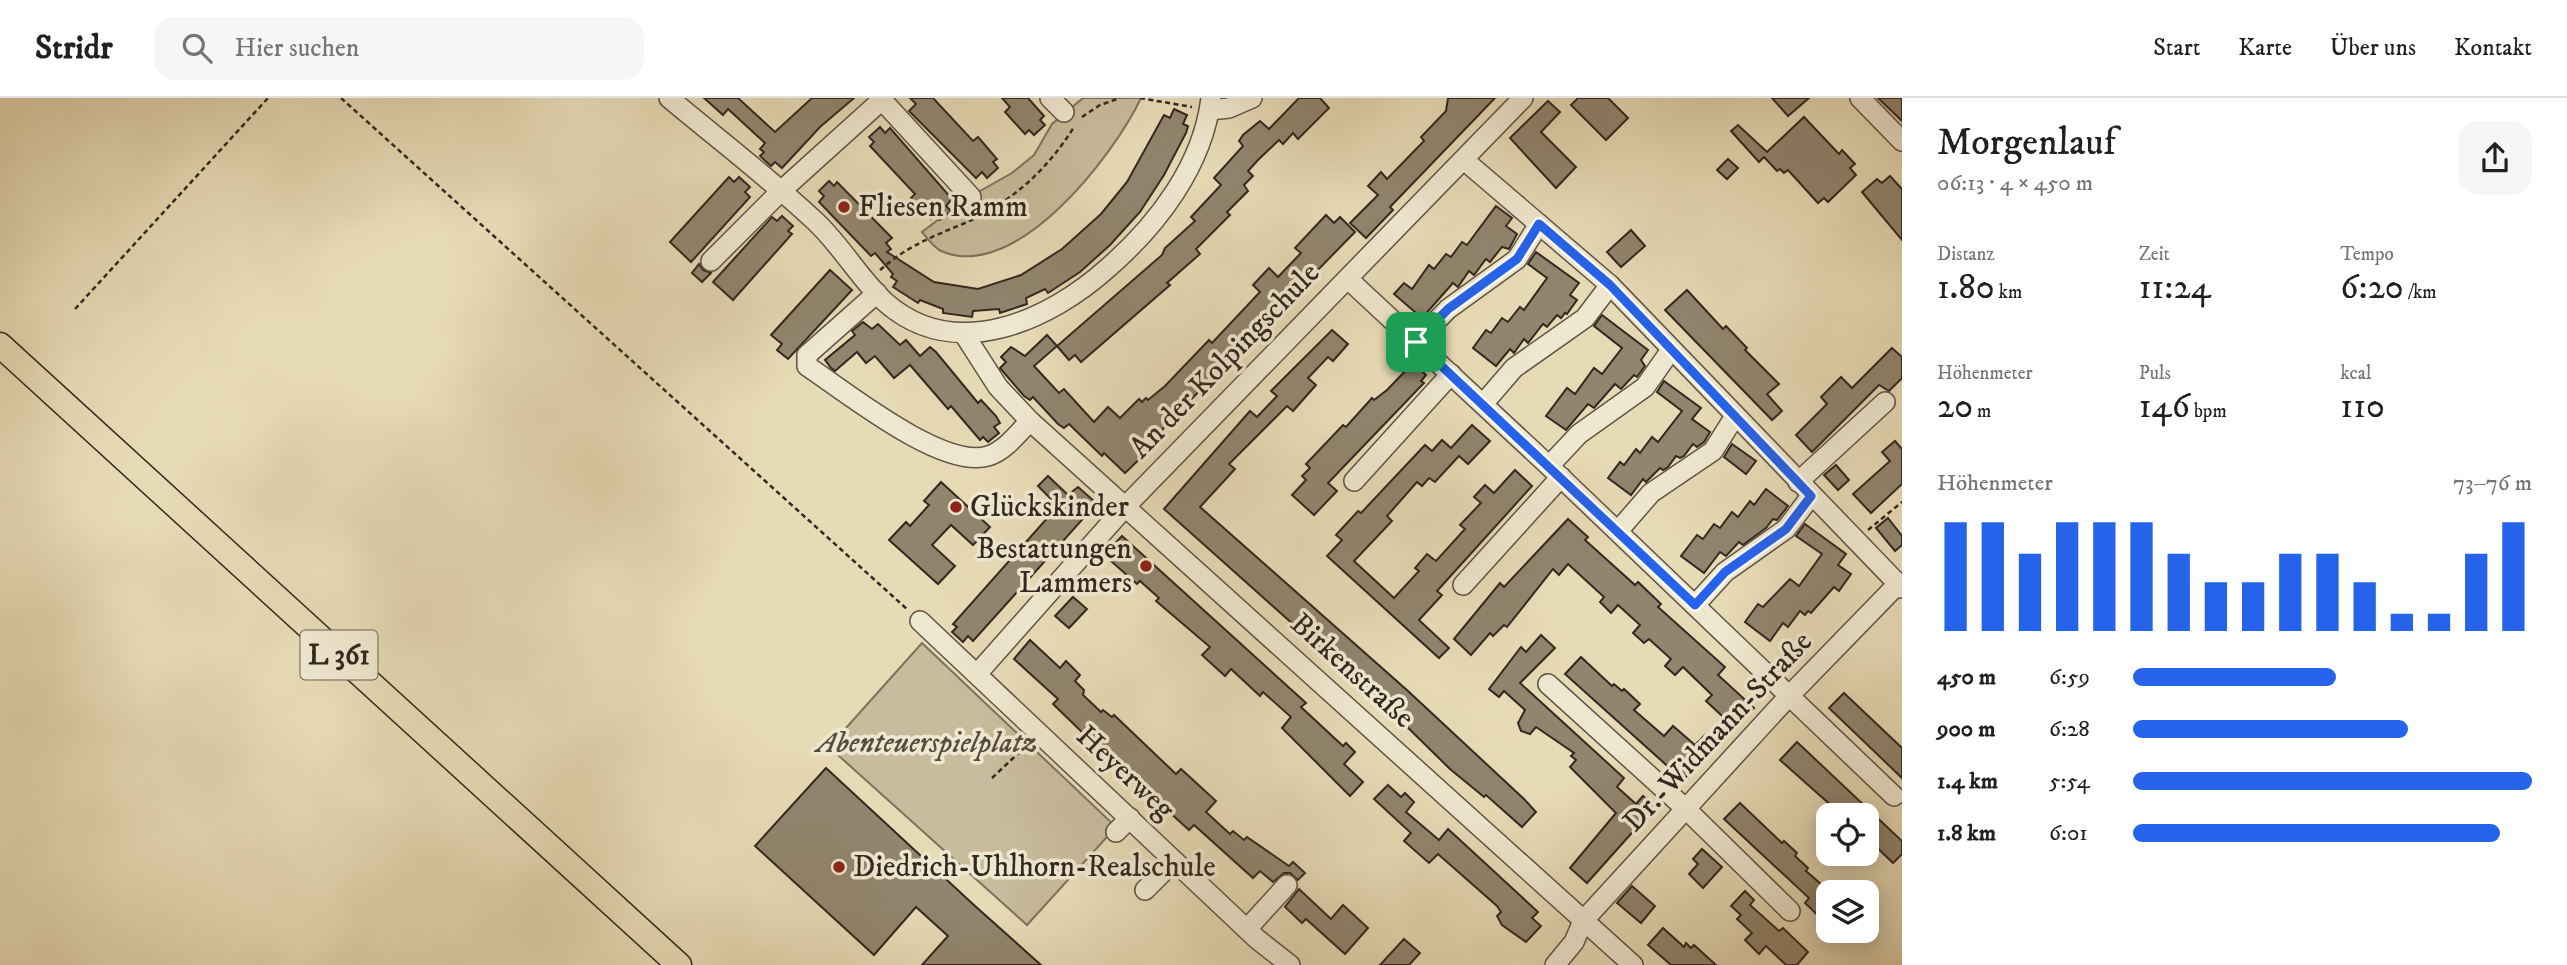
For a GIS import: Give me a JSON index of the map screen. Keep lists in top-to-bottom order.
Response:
{
  "streets": {
    "main road": ["L 361"],
    "street": [
      "An der Kolpingschule",
      "Birkenstraße",
      "Dr.-Widmann-Straße",
      "Heyerweg"
    ]
  },
  "crossings": [
    ["An der Kolpingschule", "Birkenstraße"],
    ["An der Kolpingschule", "Heyerweg"],
    ["Birkenstraße", "Dr.-Widmann-Straße"]
  ],
  "parks": ["Abenteuerspielplatz"],
  "places": [
    "Fliesen Ramm",
    "Glückskinder",
    "Bestattungen Lammers",
    "Diedrich-Uhlhorn-Realschule"
  ],
  "page": {
    "header": "Stridr",
    "search": "Hier suchen",
    "nav": [
      "Start",
      "Karte",
      "Über uns",
      "Kontakt"
    ],
    "heading": ["Morgenlauf", "06:13 · 4 × 450 m"],
    "stats": [
      ["Distanz", "1.80 km"],
      ["Zeit", "11:24"],
      ["Tempo", "6:20 /km"],
      ["Höhenmeter", "20 m"],
      ["Puls", "146 bpm"],
      ["kcal", "110"]
    ],
    "chart": ["Höhenmeter", "73–76 m"],
    "list": [
      {
        "name": "450 m",
        "note": "6:59"
      },
      {
        "name": "900 m",
        "note": "6:28"
      },
      {
        "name": "1.4 km",
        "note": "5:54"
      },
      {
        "name": "1.8 km",
        "note": "6:01"
      }
    ]
  }
}
